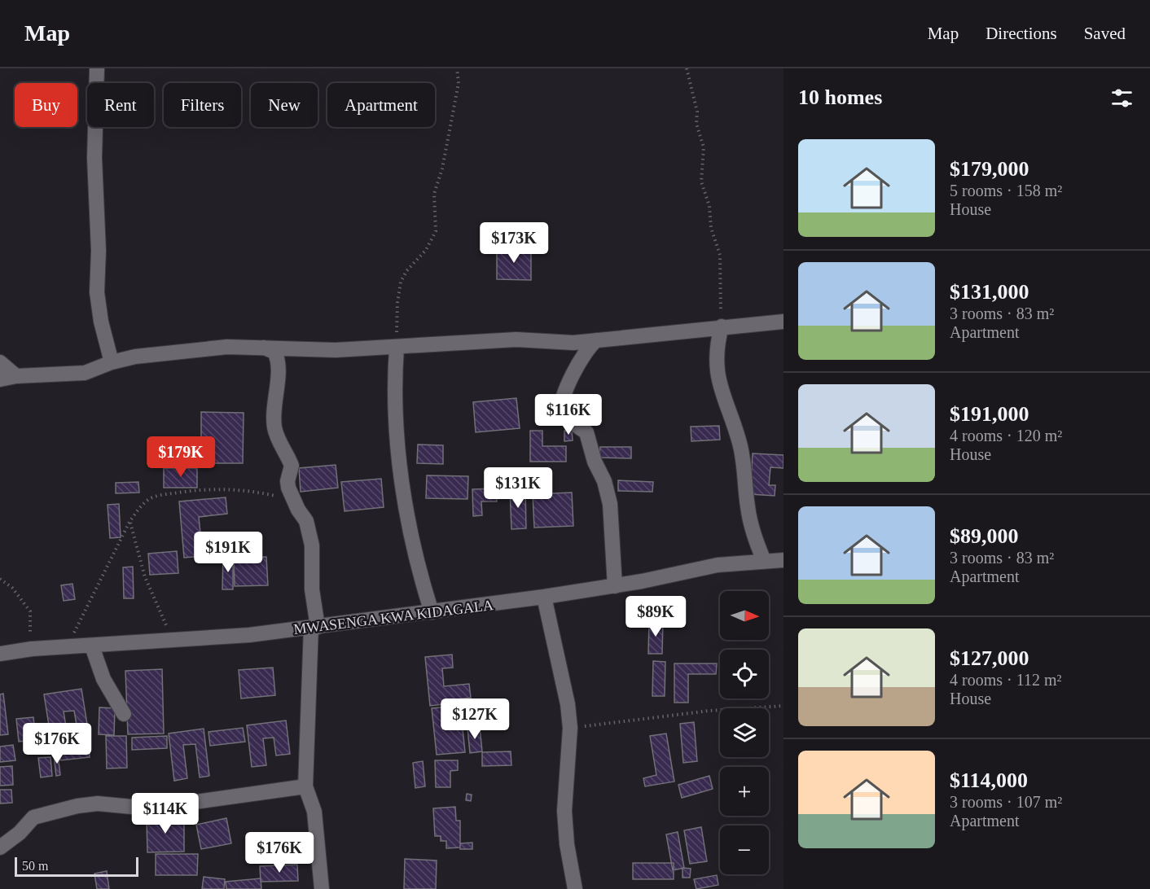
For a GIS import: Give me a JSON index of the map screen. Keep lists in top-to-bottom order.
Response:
{
  "streets": {
    "street": ["MWASENGA KWA KIDAGALA"]
  },
  "scale_bar": "50 m",
  "north": "right",
  "page": {
    "header": "Map",
    "nav": ["Map", "Directions", "Saved"],
    "heading": "10 homes",
    "chip": [
      "Buy",
      "Rent",
      "Filters",
      "New",
      "Apartment"
    ],
    "list": [
      {
        "name": "$179,000",
        "note": "5 rooms · 158 m² · House"
      },
      {
        "name": "$131,000",
        "note": "3 rooms · 83 m² · Apartment"
      },
      {
        "name": "$191,000",
        "note": "4 rooms · 120 m² · House"
      },
      {
        "name": "$89,000",
        "note": "3 rooms · 83 m² · Apartment"
      },
      {
        "name": "$127,000",
        "note": "4 rooms · 112 m² · House"
      },
      {
        "name": "$114,000",
        "note": "3 rooms · 107 m² · Apartment"
      }
    ],
    "price": [
      "$173K",
      "$116K",
      "$179K",
      "$131K",
      "$191K",
      "$89K",
      "$127K",
      "$176K",
      "$114K",
      "$176K"
    ],
    "map_buttons": ["+", "−"],
    "scale": "50 m"
  }
}
